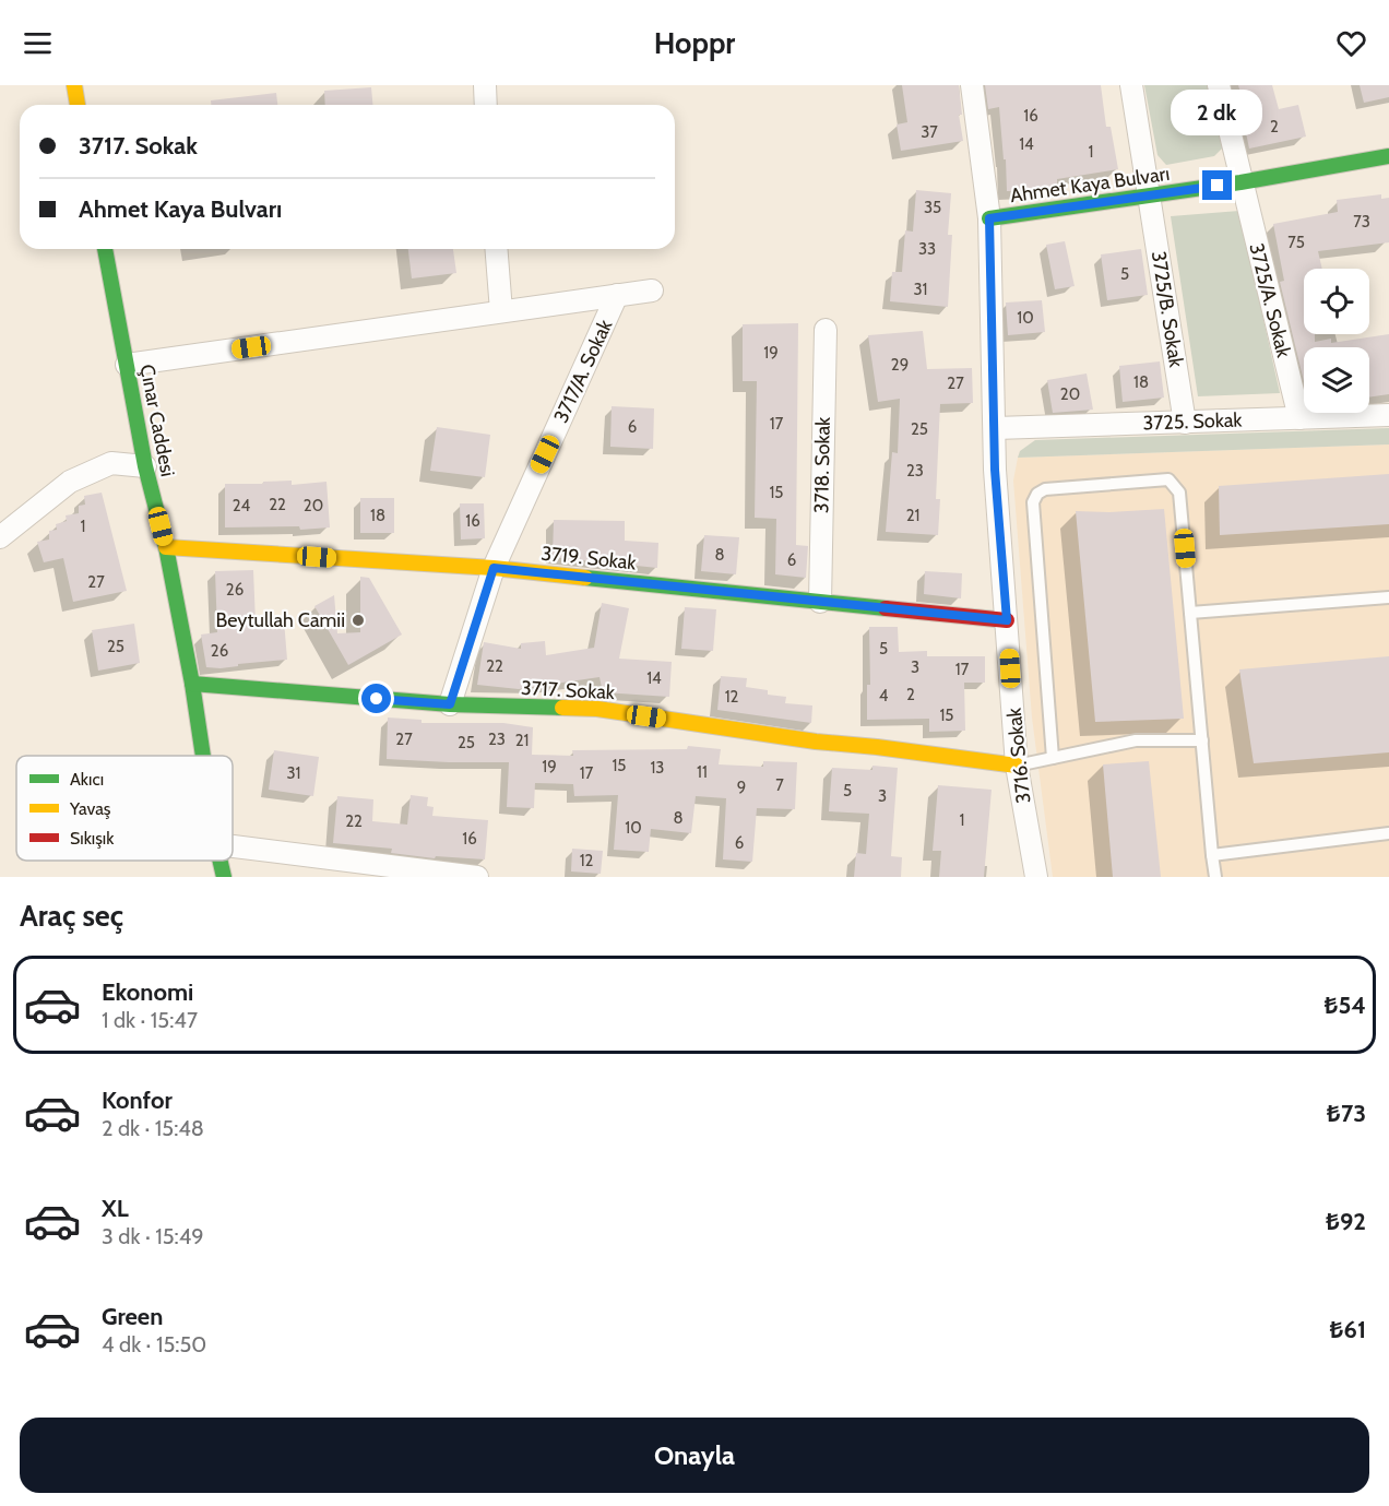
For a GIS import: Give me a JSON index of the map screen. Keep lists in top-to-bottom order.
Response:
{
  "streets": {
    "street": [
      "Ahmet Kaya Bulvarı",
      "3725/A. Sokak",
      "3725/B. Sokak",
      "3717/A. Sokak",
      "Çınar Caddesi",
      "3725. Sokak",
      "3718. Sokak",
      "3719. Sokak",
      "3717. Sokak",
      "3716. Sokak"
    ]
  },
  "crossings": [
    ["Ahmet Kaya Bulvarı", "3725/A. Sokak"],
    ["Ahmet Kaya Bulvarı", "3725/B. Sokak"],
    ["Ahmet Kaya Bulvarı", "3716. Sokak"],
    ["3725/A. Sokak", "3725. Sokak"],
    ["3725/B. Sokak", "3725. Sokak"],
    ["3717/A. Sokak", "3719. Sokak"],
    ["3717/A. Sokak", "3717. Sokak"],
    ["Çınar Caddesi", "3719. Sokak"],
    ["Çınar Caddesi", "3717. Sokak"],
    ["3725. Sokak", "3716. Sokak"],
    ["3718. Sokak", "3719. Sokak"],
    ["3719. Sokak", "3716. Sokak"],
    ["3717. Sokak", "3716. Sokak"]
  ],
  "places": ["Beytullah Camii"],
  "house_numbers": [
    "16",
    "2",
    "37",
    "14",
    "1",
    "35",
    "73",
    "75",
    "33",
    "5",
    "31",
    "10",
    "19",
    "29",
    "18",
    "27",
    "20",
    "17",
    "6",
    "25",
    "23",
    "15",
    "22",
    "24",
    "20",
    "18",
    "21",
    "16",
    "1",
    "8",
    "6",
    "27",
    "26",
    "25",
    "5",
    "26",
    "22",
    "3",
    "17",
    "14",
    "2",
    "4",
    "12",
    "15",
    "27",
    "23",
    "21",
    "25",
    "15",
    "19",
    "13",
    "11",
    "31",
    "17",
    "7",
    "9",
    "5",
    "3",
    "8",
    "1",
    "22",
    "10",
    "16",
    "6",
    "12"
  ],
  "legend": ["Akıcı", "Yavaş", "Sıkışık"],
  "page": {
    "header": "Hoppr",
    "bubble": "2 dk",
    "banner": ["3717. Sokak", "Ahmet Kaya Bulvarı"],
    "heading": "Araç seç",
    "list": [
      {
        "name": "Ekonomi",
        "note": "1 dk · 15:47",
        "value": "₺54"
      },
      {
        "name": "Konfor",
        "note": "2 dk · 15:48",
        "value": "₺73"
      },
      {
        "name": "XL",
        "note": "3 dk · 15:49",
        "value": "₺92"
      },
      {
        "name": "Green",
        "note": "4 dk · 15:50",
        "value": "₺61"
      }
    ],
    "buttons": "Onayla"
  }
}
